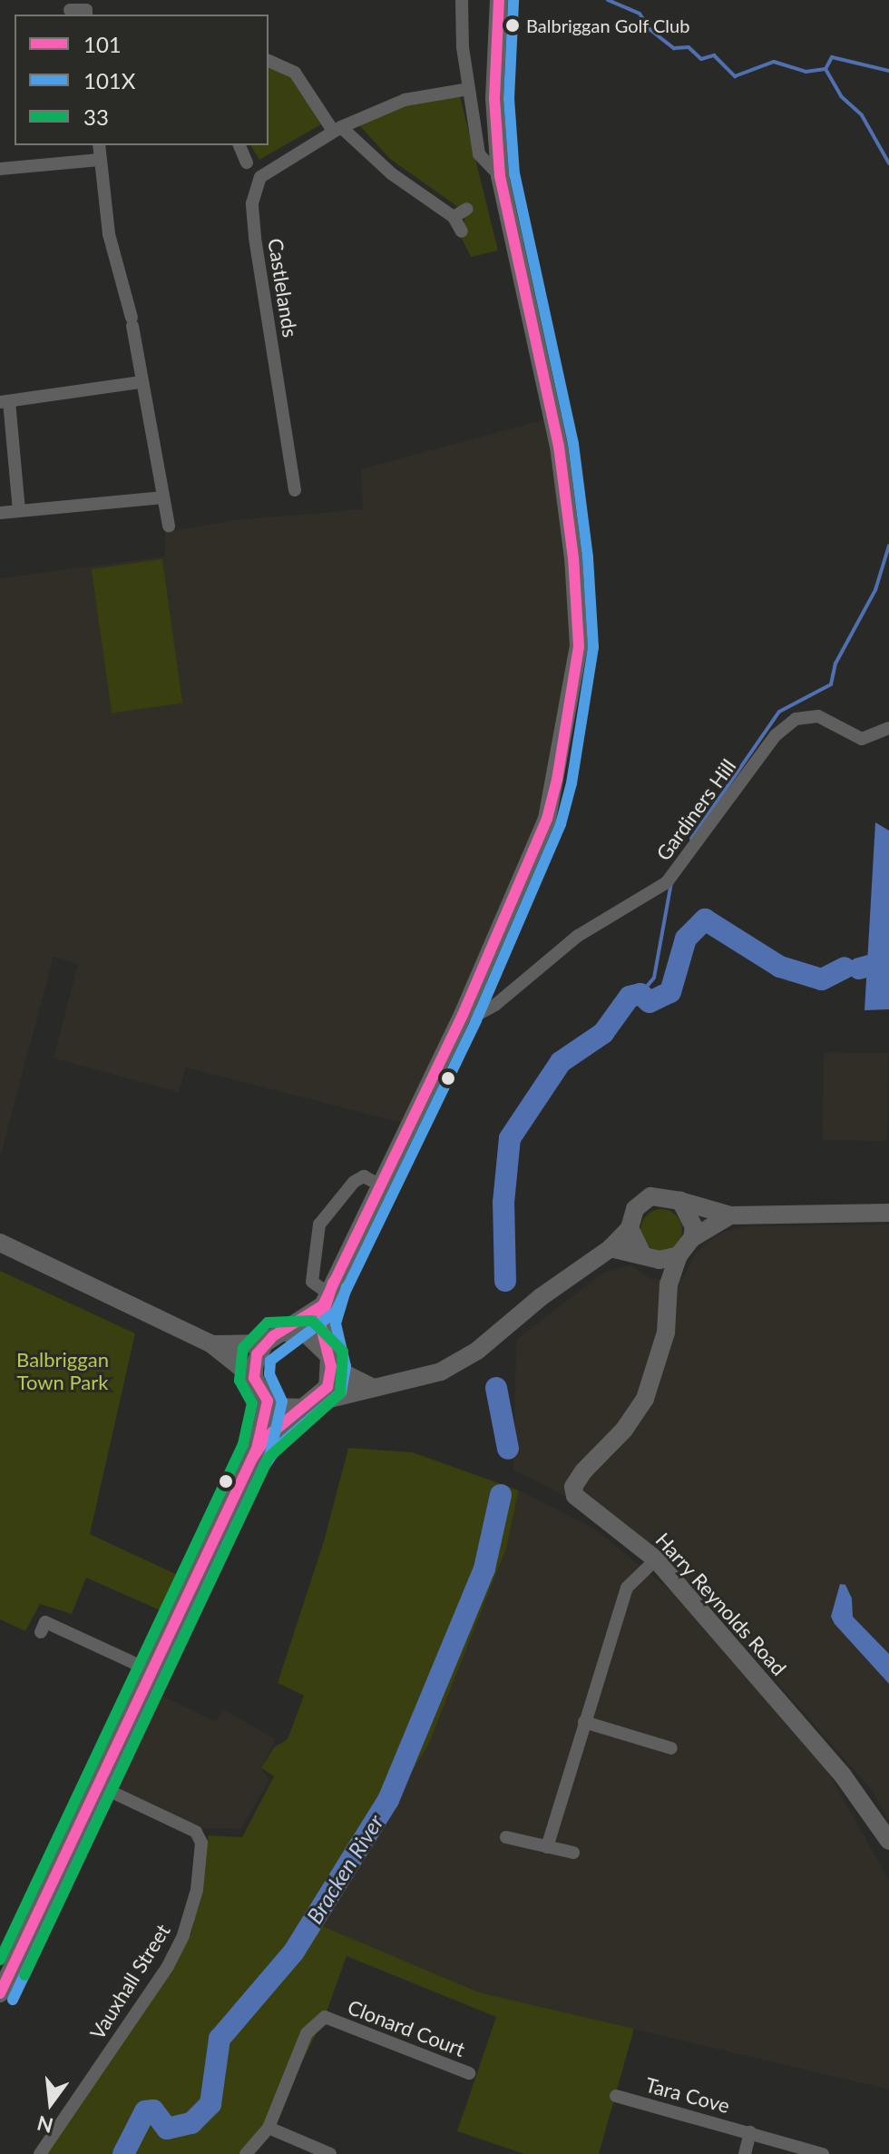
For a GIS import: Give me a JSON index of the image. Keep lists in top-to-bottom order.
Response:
{
  "streets": {
    "main road": ["Harry Reynolds Road"],
    "street": [
      "Castlelands",
      "Gardiners Hill",
      "Vauxhall Street",
      "Clonard Court",
      "Tara Cove"
    ]
  },
  "water": ["Bracken River"],
  "parks": ["Balbriggan Town Park"],
  "places": ["Balbriggan Golf Club"],
  "lines": ["transit line 101", "transit line 101X", "transit line 33"],
  "legend": ["101", "101X", "33"],
  "north": "bottom"
}
